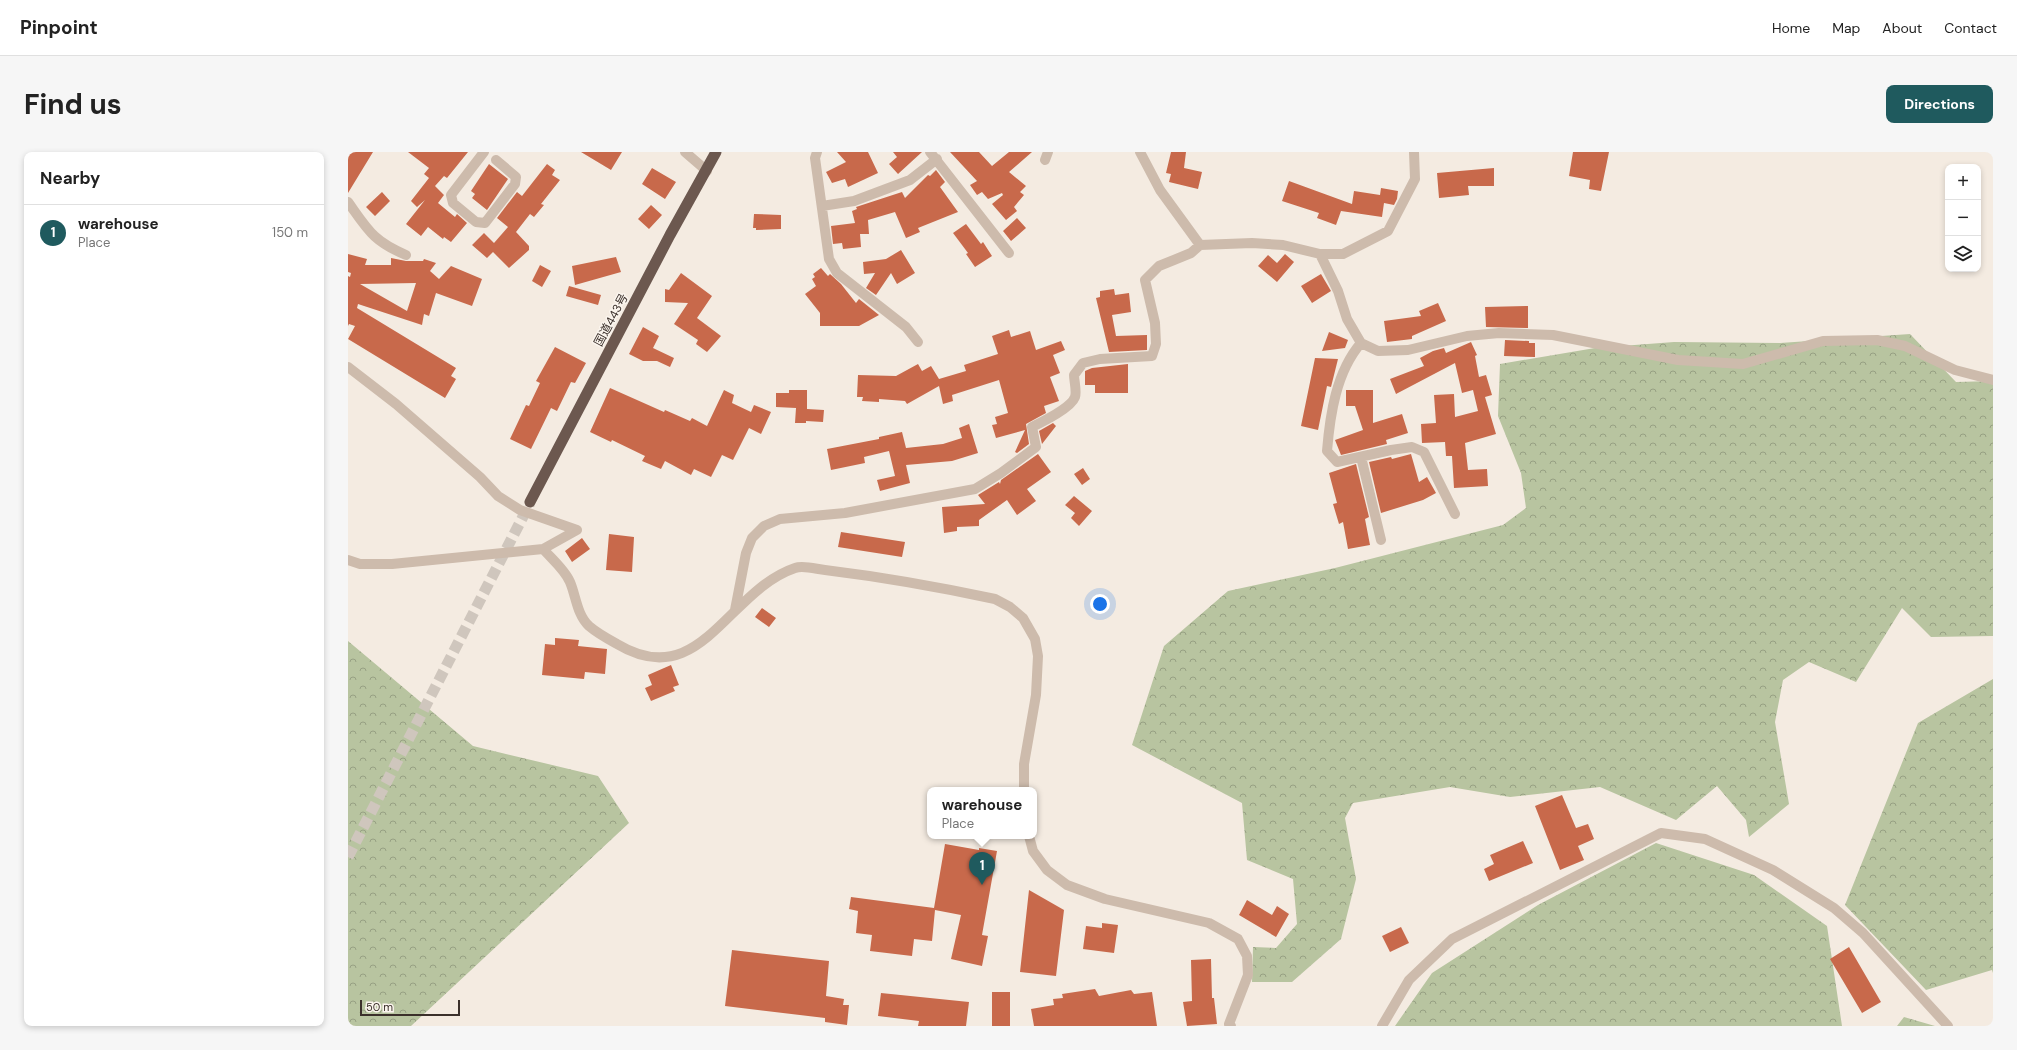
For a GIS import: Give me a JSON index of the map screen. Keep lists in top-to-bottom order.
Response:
{
  "streets": {
    "highway": ["国道443号"]
  },
  "scale_bar": "50 m",
  "page": {
    "header": "Pinpoint",
    "nav": [
      "Home",
      "Map",
      "About",
      "Contact"
    ],
    "buttons": "Directions",
    "title": "Find us",
    "heading": "Nearby",
    "map_buttons": ["+", "−"],
    "list": [
      {
        "mark": "1",
        "name": "warehouse",
        "note": "Place",
        "value": "150 m"
      }
    ],
    "popup": ["warehouse", "Place"],
    "pins": "1",
    "scale": "50 m"
  }
}
